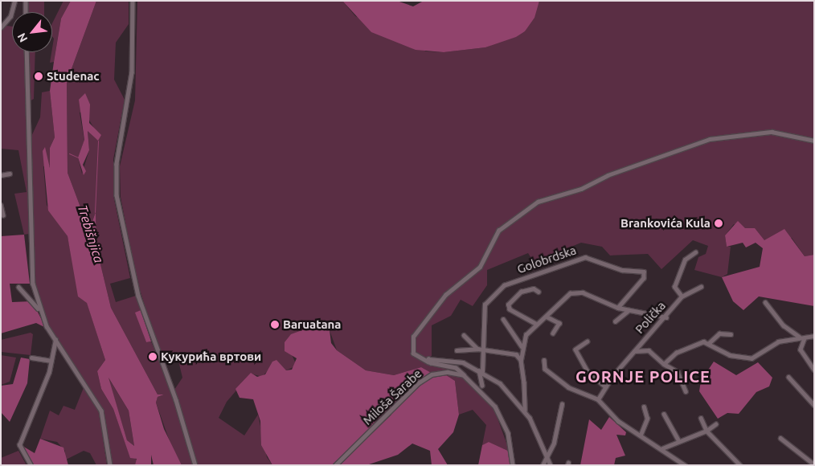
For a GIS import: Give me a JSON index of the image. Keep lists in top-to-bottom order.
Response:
{
  "streets": {
    "street": ["Golobrdska", "Polička", "Miloša Šarabe"]
  },
  "districts": ["GORNJE POLICE"],
  "water": ["Trebišnjica"],
  "places": [
    "Studenac",
    "Brankovića Kula",
    "Baruatana",
    "Кукурића вртови"
  ],
  "north": "bottom left"
}
